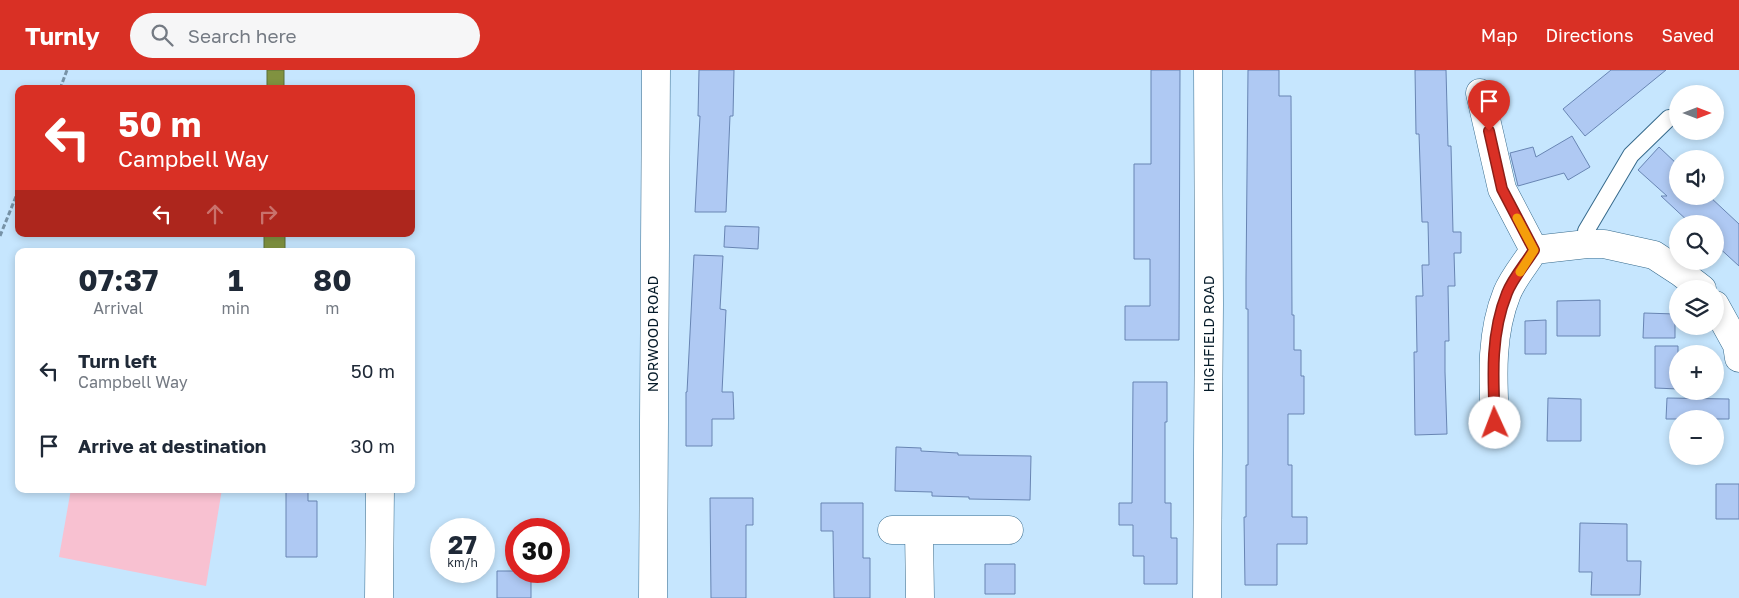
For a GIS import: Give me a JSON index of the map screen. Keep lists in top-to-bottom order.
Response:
{
  "streets": {
    "street": ["NORWOOD ROAD", "HIGHFIELD ROAD"]
  },
  "north": "right",
  "page": {
    "header": "Turnly",
    "search": "Search here",
    "nav": ["Map", "Directions", "Saved"],
    "map_buttons": ["+", "−"],
    "turn": ["50 m", "Campbell Way"],
    "eta": [
      "07:37",
      "Arrival",
      "1",
      "min",
      "80",
      "m"
    ],
    "list": [
      {
        "name": "Turn left",
        "note": "Campbell Way",
        "value": "50 m"
      },
      {
        "name": "Arrive at destination",
        "value": "30 m"
      }
    ],
    "speed": "27 km/h",
    "limit": "30"
  }
}
